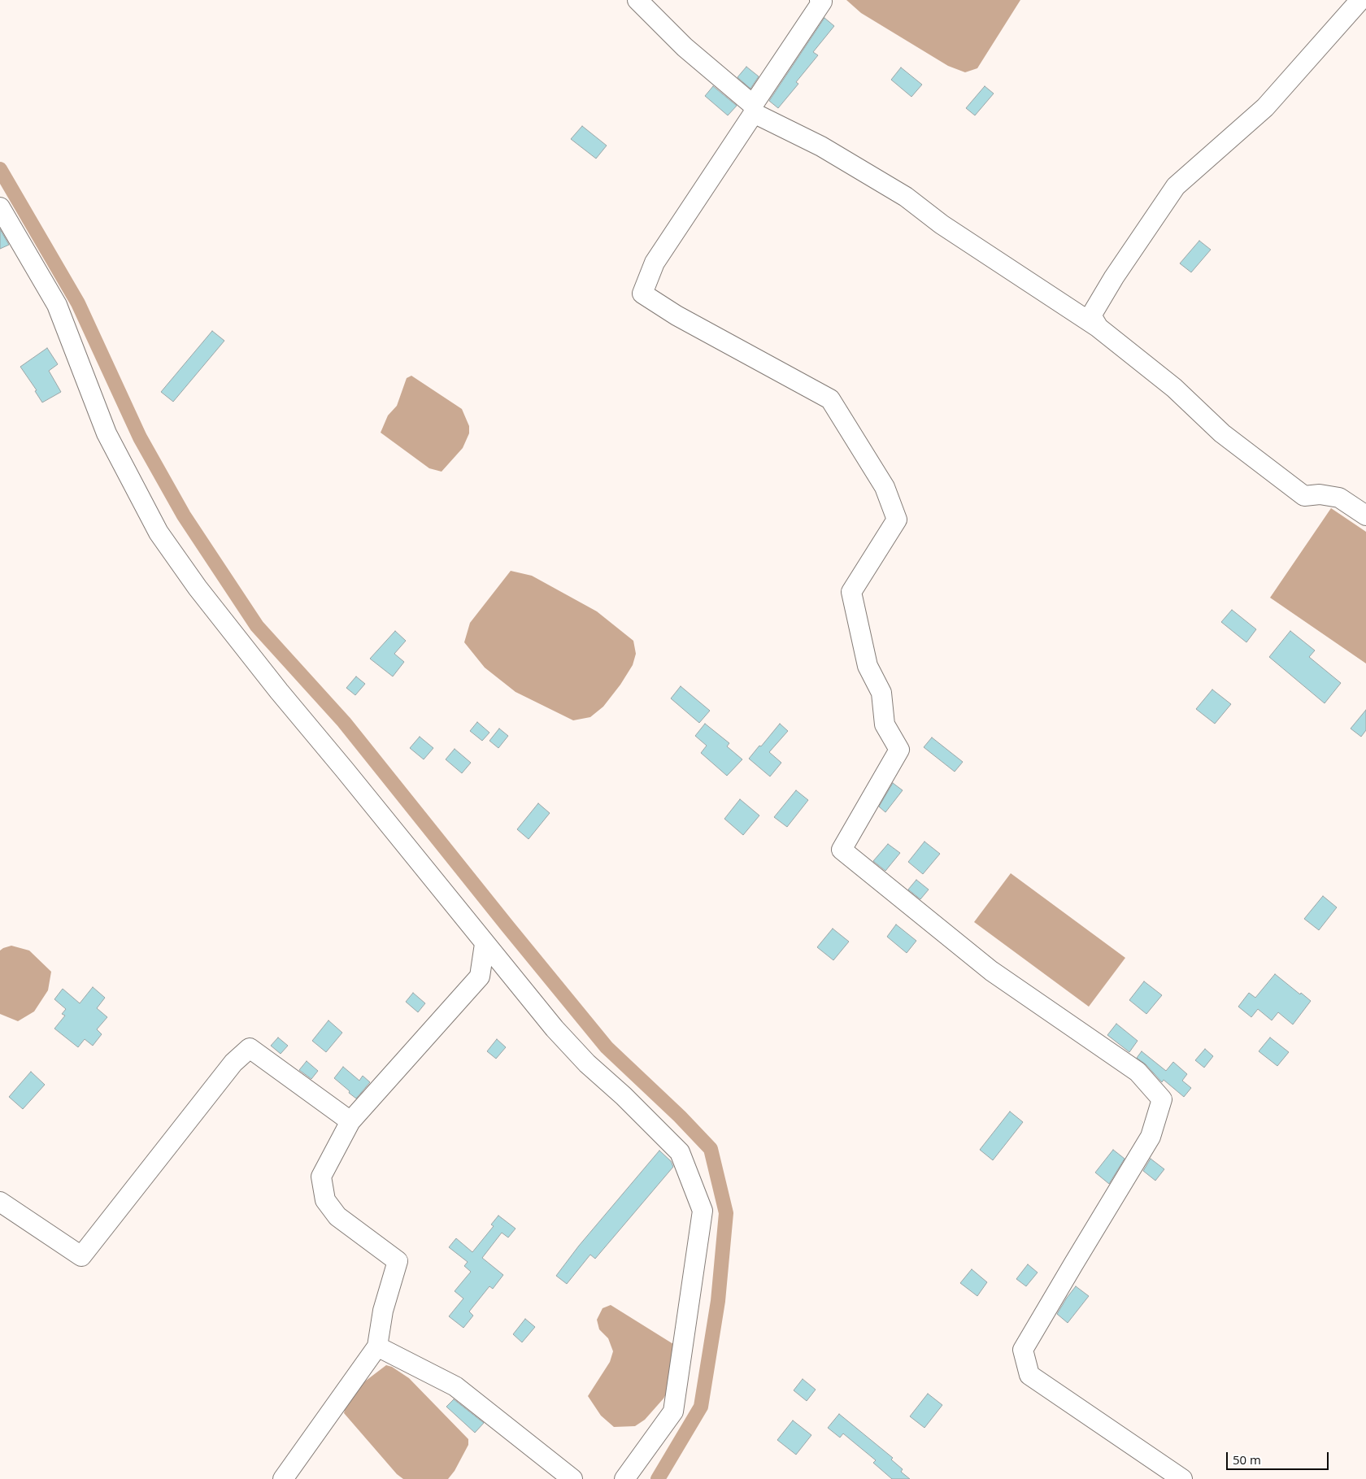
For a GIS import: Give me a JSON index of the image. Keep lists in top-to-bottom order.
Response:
{
  "scale_bar": "50 m"
}
